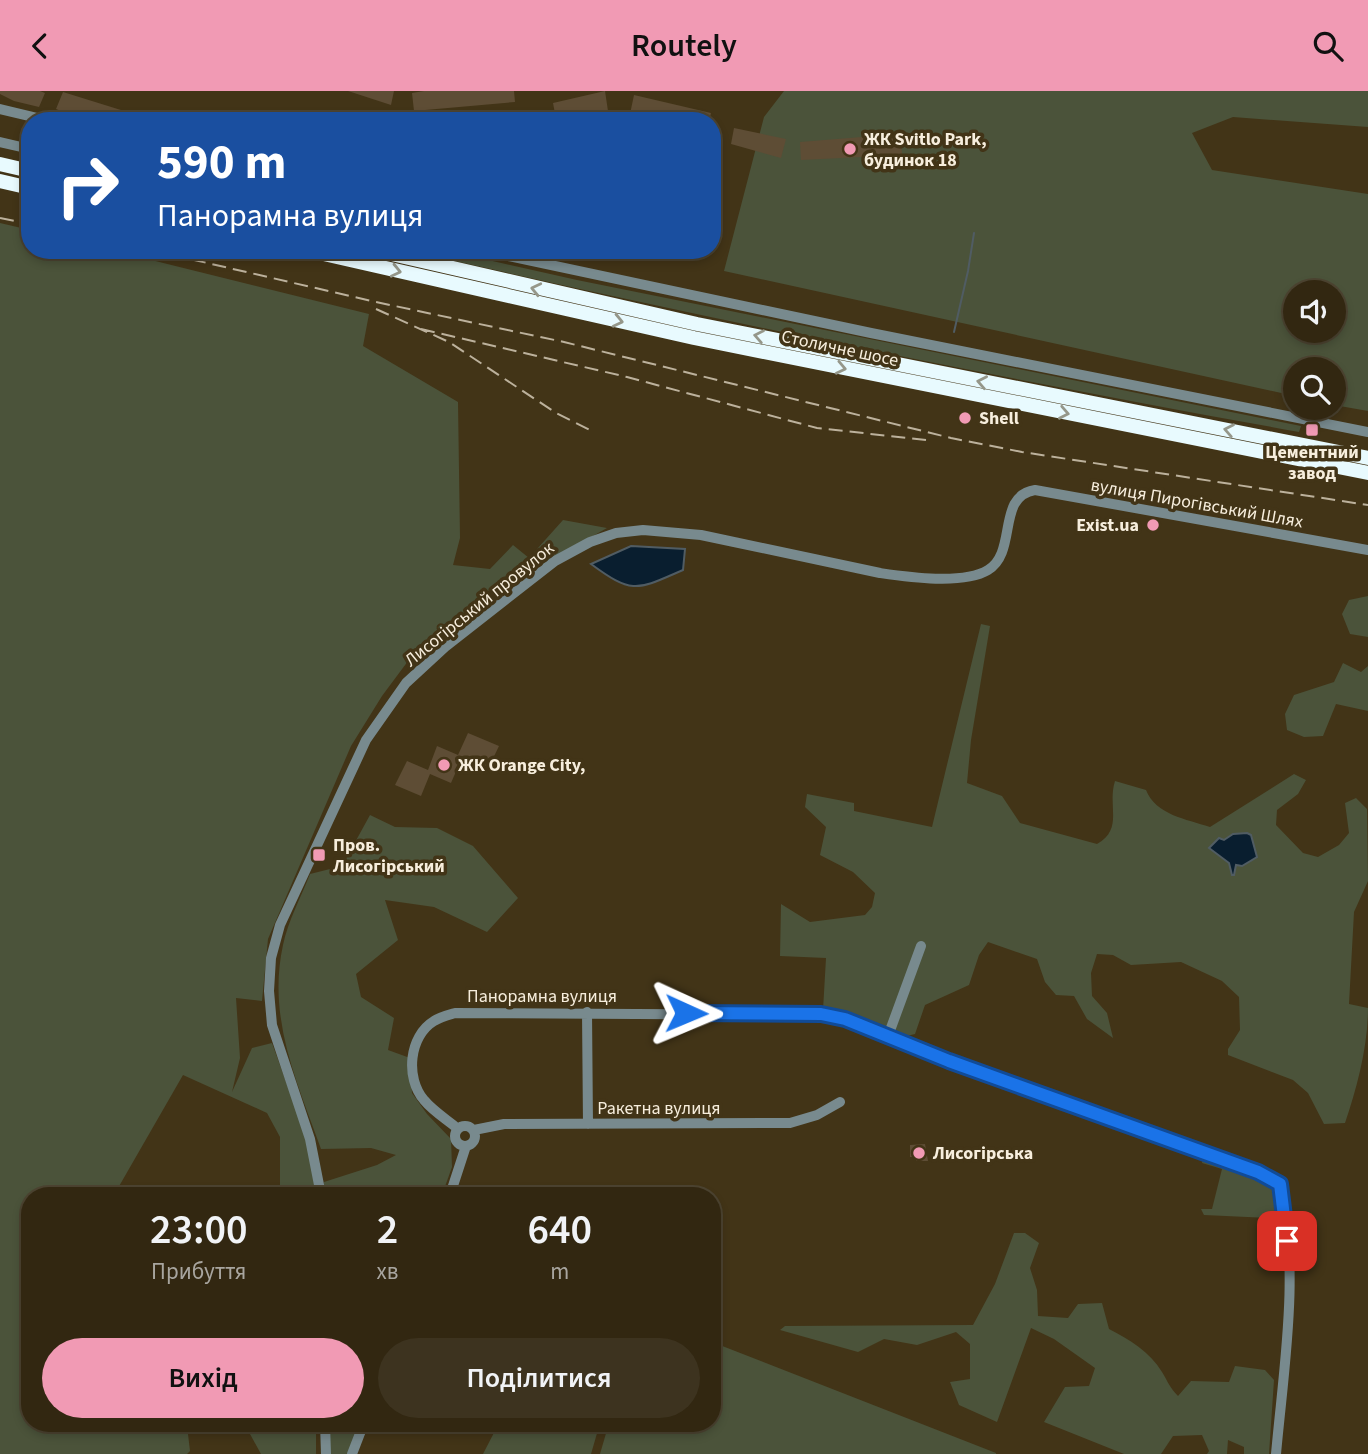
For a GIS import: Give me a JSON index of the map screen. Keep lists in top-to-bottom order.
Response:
{
  "streets": {
    "highway": ["Столичне шосе"],
    "street": [
      "вулиця Пирогівський Шлях",
      "Лисогірський провулок",
      "Панорамна вулиця",
      "Ракетна вулиця"
    ]
  },
  "crossings": [
    ["вулиця Пирогівський Шлях", "Лисогірський провулок"],
    ["Панорамна вулиця", "Ракетна вулиця"]
  ],
  "places": {
    "other": [
      "ЖК Svitlo Park, будинок 18",
      "Shell",
      "Exist.ua",
      "ЖК Orange City,",
      "Лисогірська"
    ],
    "transit": ["Цементний завод", "Пров. Лисогірський"]
  },
  "page": {
    "header": "Routely",
    "turn": ["590 m", "Панорамна вулиця"],
    "eta": [
      "23:00",
      "Прибуття",
      "2",
      "хв",
      "640",
      "m"
    ],
    "buttons": ["Вихід", "Поділитися"]
  }
}
